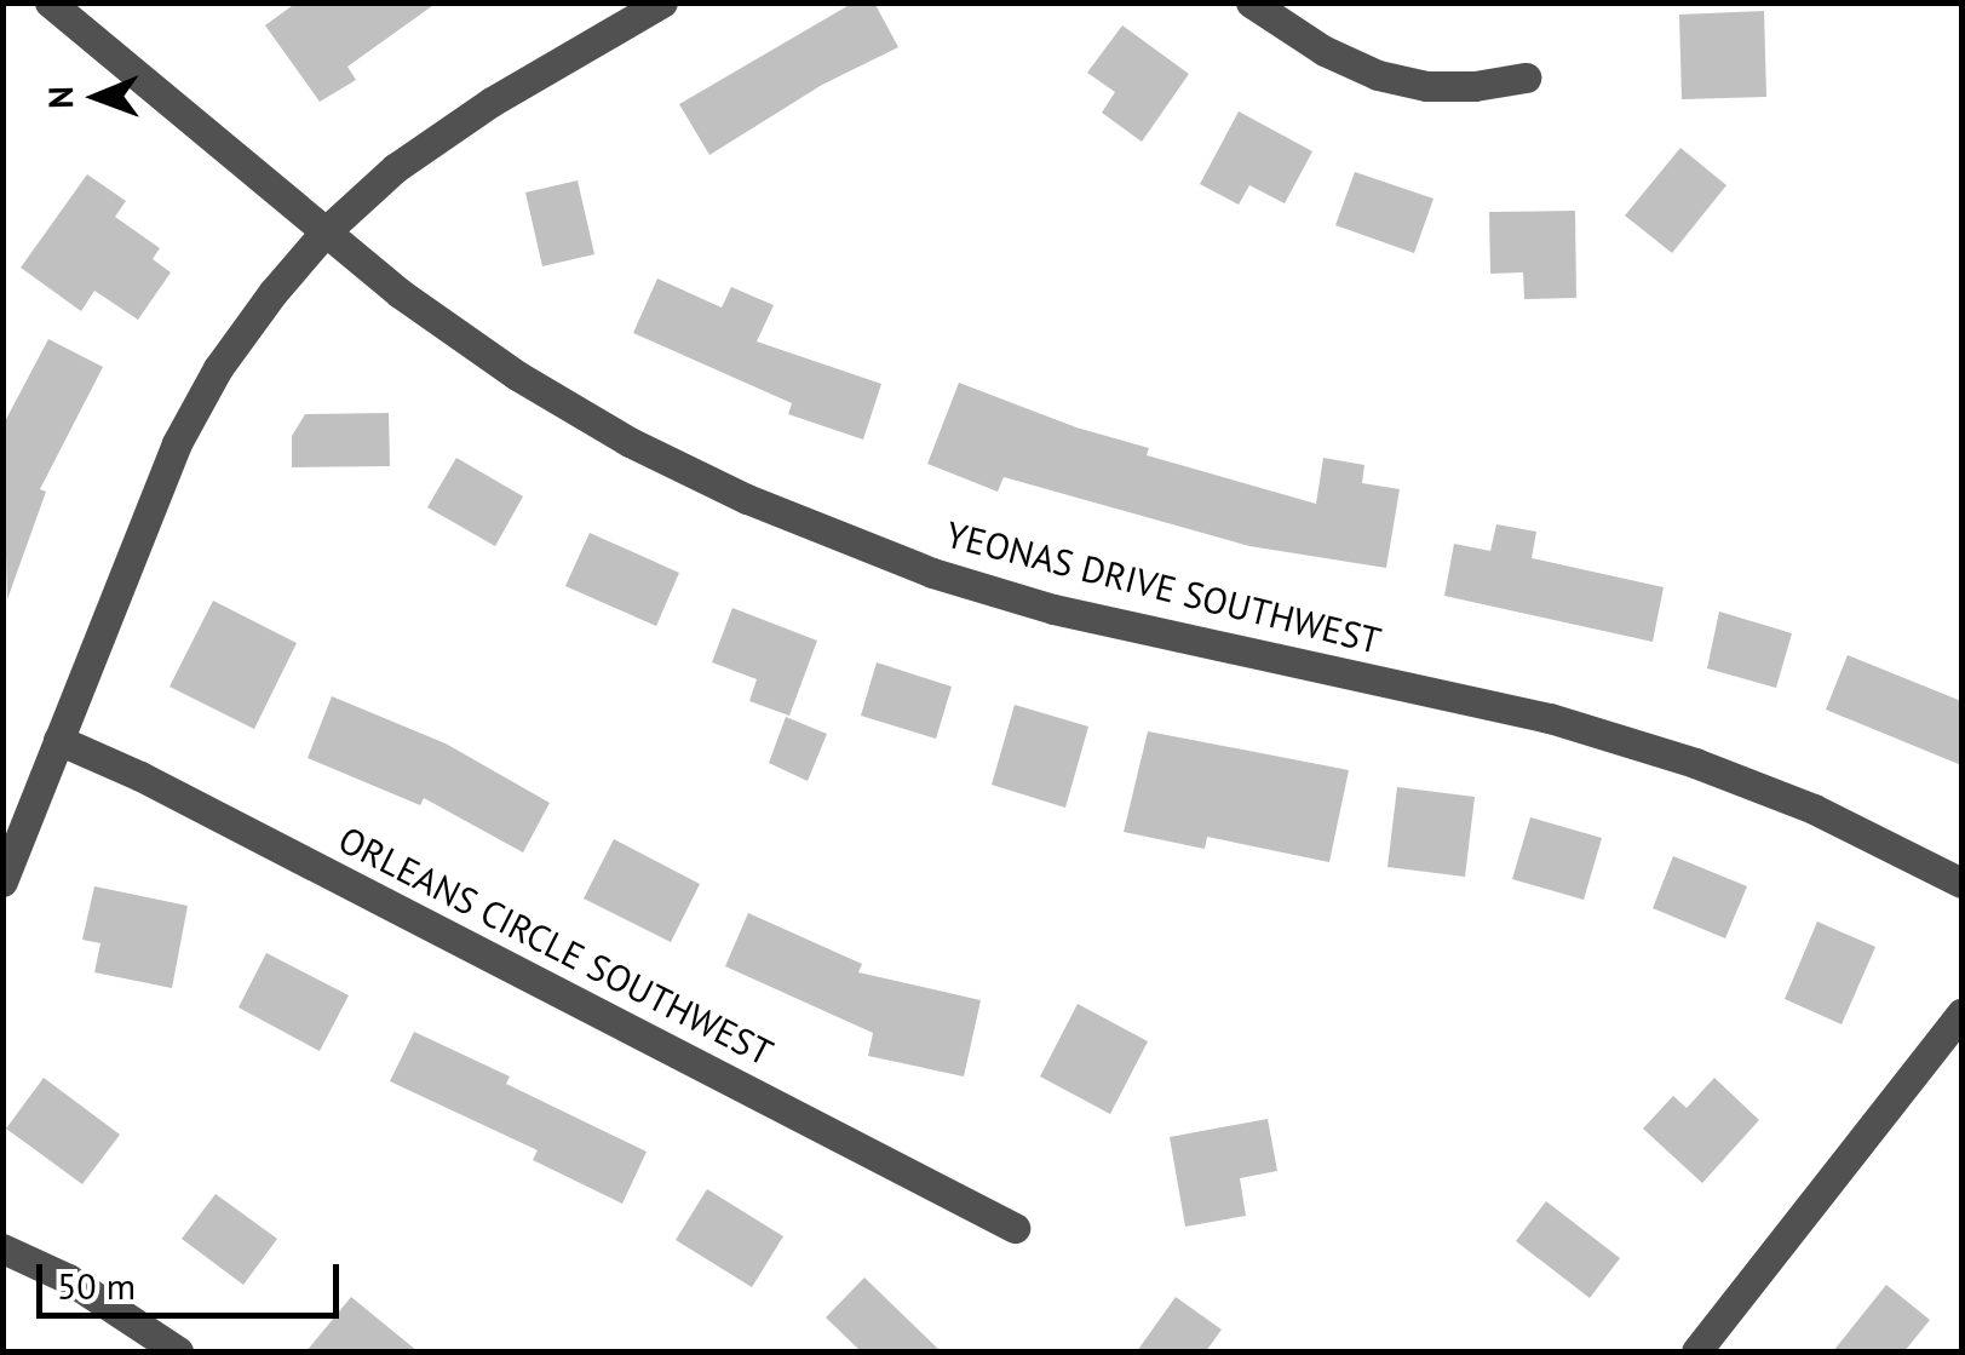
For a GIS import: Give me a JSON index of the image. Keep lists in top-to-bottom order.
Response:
{
  "streets": {
    "street": ["YEONAS DRIVE SOUTHWEST", "ORLEANS CIRCLE SOUTHWEST"]
  },
  "scale_bar": "50 m",
  "north": "left"
}
